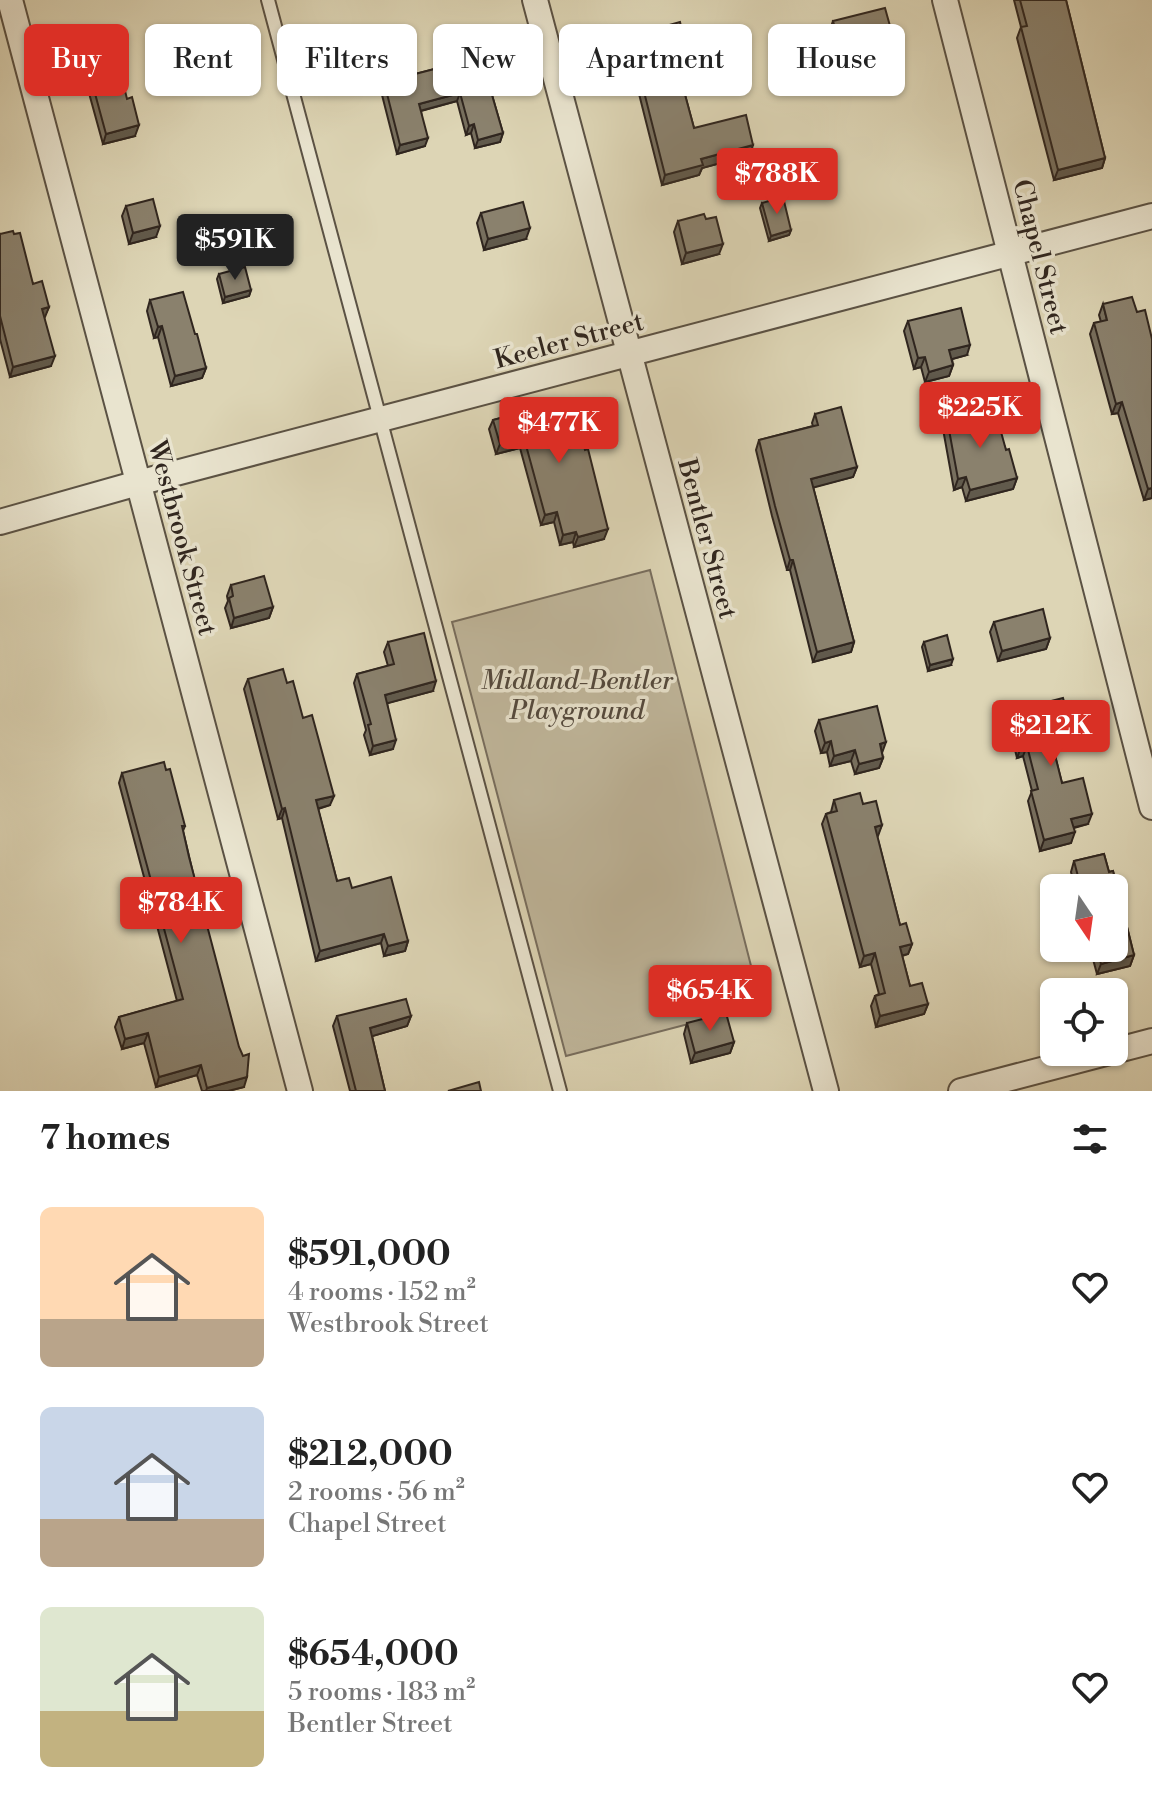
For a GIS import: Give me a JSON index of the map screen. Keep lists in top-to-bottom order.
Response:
{
  "streets": {
    "street": [
      "Chapel Street",
      "Keeler Street",
      "Westbrook Street",
      "Bentler Street"
    ]
  },
  "crossings": [
    ["Chapel Street", "Keeler Street"],
    ["Keeler Street", "Westbrook Street"],
    ["Keeler Street", "Bentler Street"]
  ],
  "parks": ["Midland-Bentler Playground"],
  "north": "bottom",
  "page": {
    "chip": [
      "Buy",
      "Rent",
      "Filters",
      "New",
      "Apartment",
      "House"
    ],
    "price": [
      "$788K",
      "$591K",
      "$225K",
      "$477K",
      "$212K",
      "$784K",
      "$654K"
    ],
    "heading": "7 homes",
    "list": [
      {
        "name": "$591,000",
        "note": "4 rooms · 152 m² · Westbrook Street"
      },
      {
        "name": "$212,000",
        "note": "2 rooms · 56 m² · Chapel Street"
      },
      {
        "name": "$654,000",
        "note": "5 rooms · 183 m² · Bentler Street"
      }
    ]
  }
}
